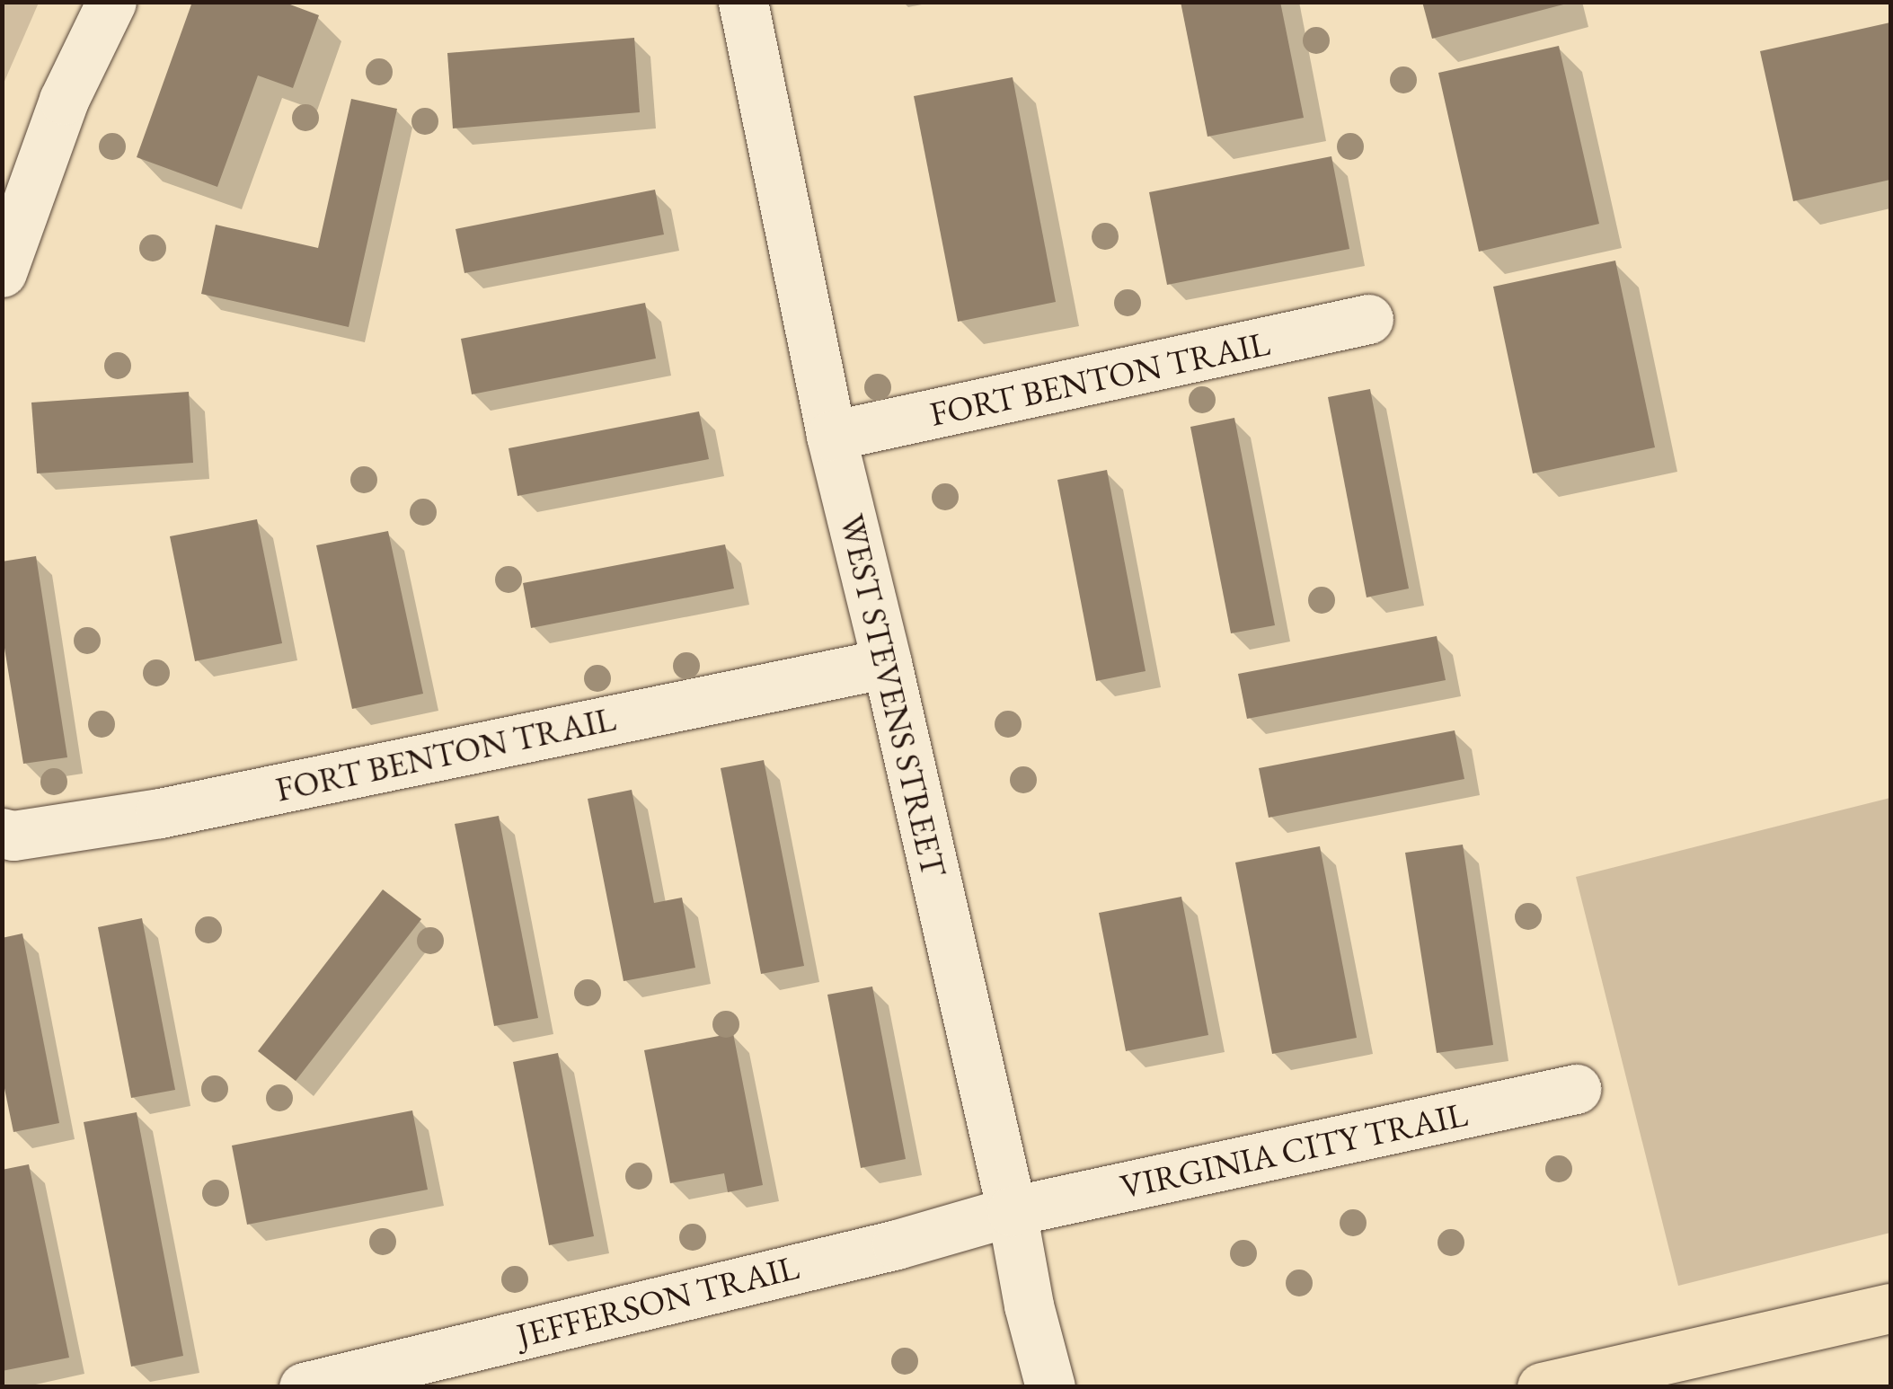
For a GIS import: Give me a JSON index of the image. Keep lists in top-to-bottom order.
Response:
{
  "streets": {
    "street": [
      "FORT BENTON TRAIL",
      "WEST STEVENS STREET",
      "VIRGINIA CITY TRAIL",
      "JEFFERSON TRAIL"
    ]
  },
  "crossings": [
    ["FORT BENTON TRAIL", "WEST STEVENS STREET"],
    ["WEST STEVENS STREET", "VIRGINIA CITY TRAIL"],
    ["WEST STEVENS STREET", "JEFFERSON TRAIL"],
    ["VIRGINIA CITY TRAIL", "JEFFERSON TRAIL"]
  ]
}
